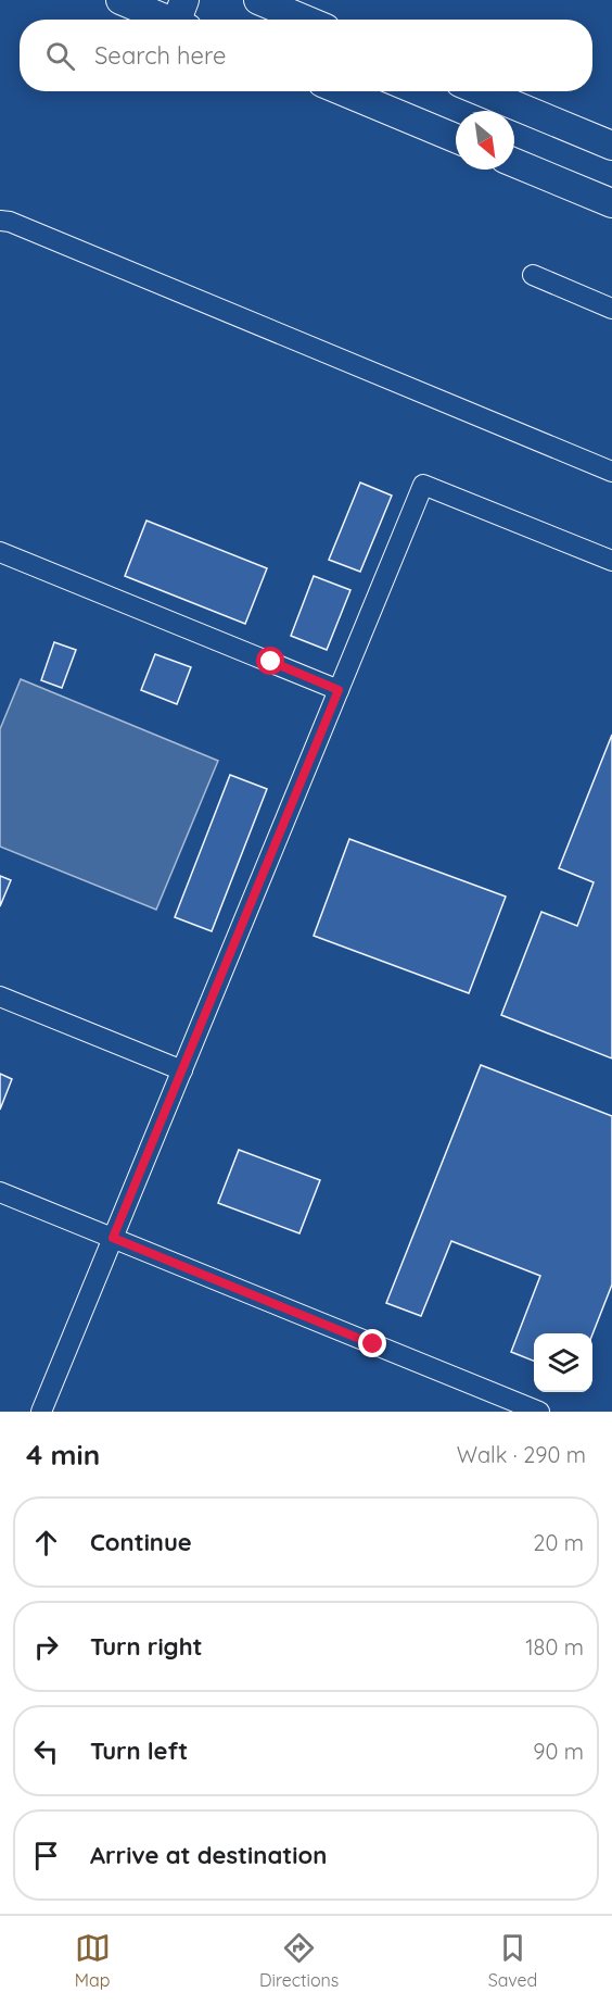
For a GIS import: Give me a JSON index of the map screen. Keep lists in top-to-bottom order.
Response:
{
  "north": "bottom right",
  "page": {
    "search": "Search here",
    "heading": ["4 min", "Walk · 290 m"],
    "list": [
      ["Continue", "20 m"],
      ["Turn right", "180 m"],
      ["Turn left", "90 m"],
      "Arrive at destination"
    ],
    "nav": ["Map", "Directions", "Saved"]
  }
}
